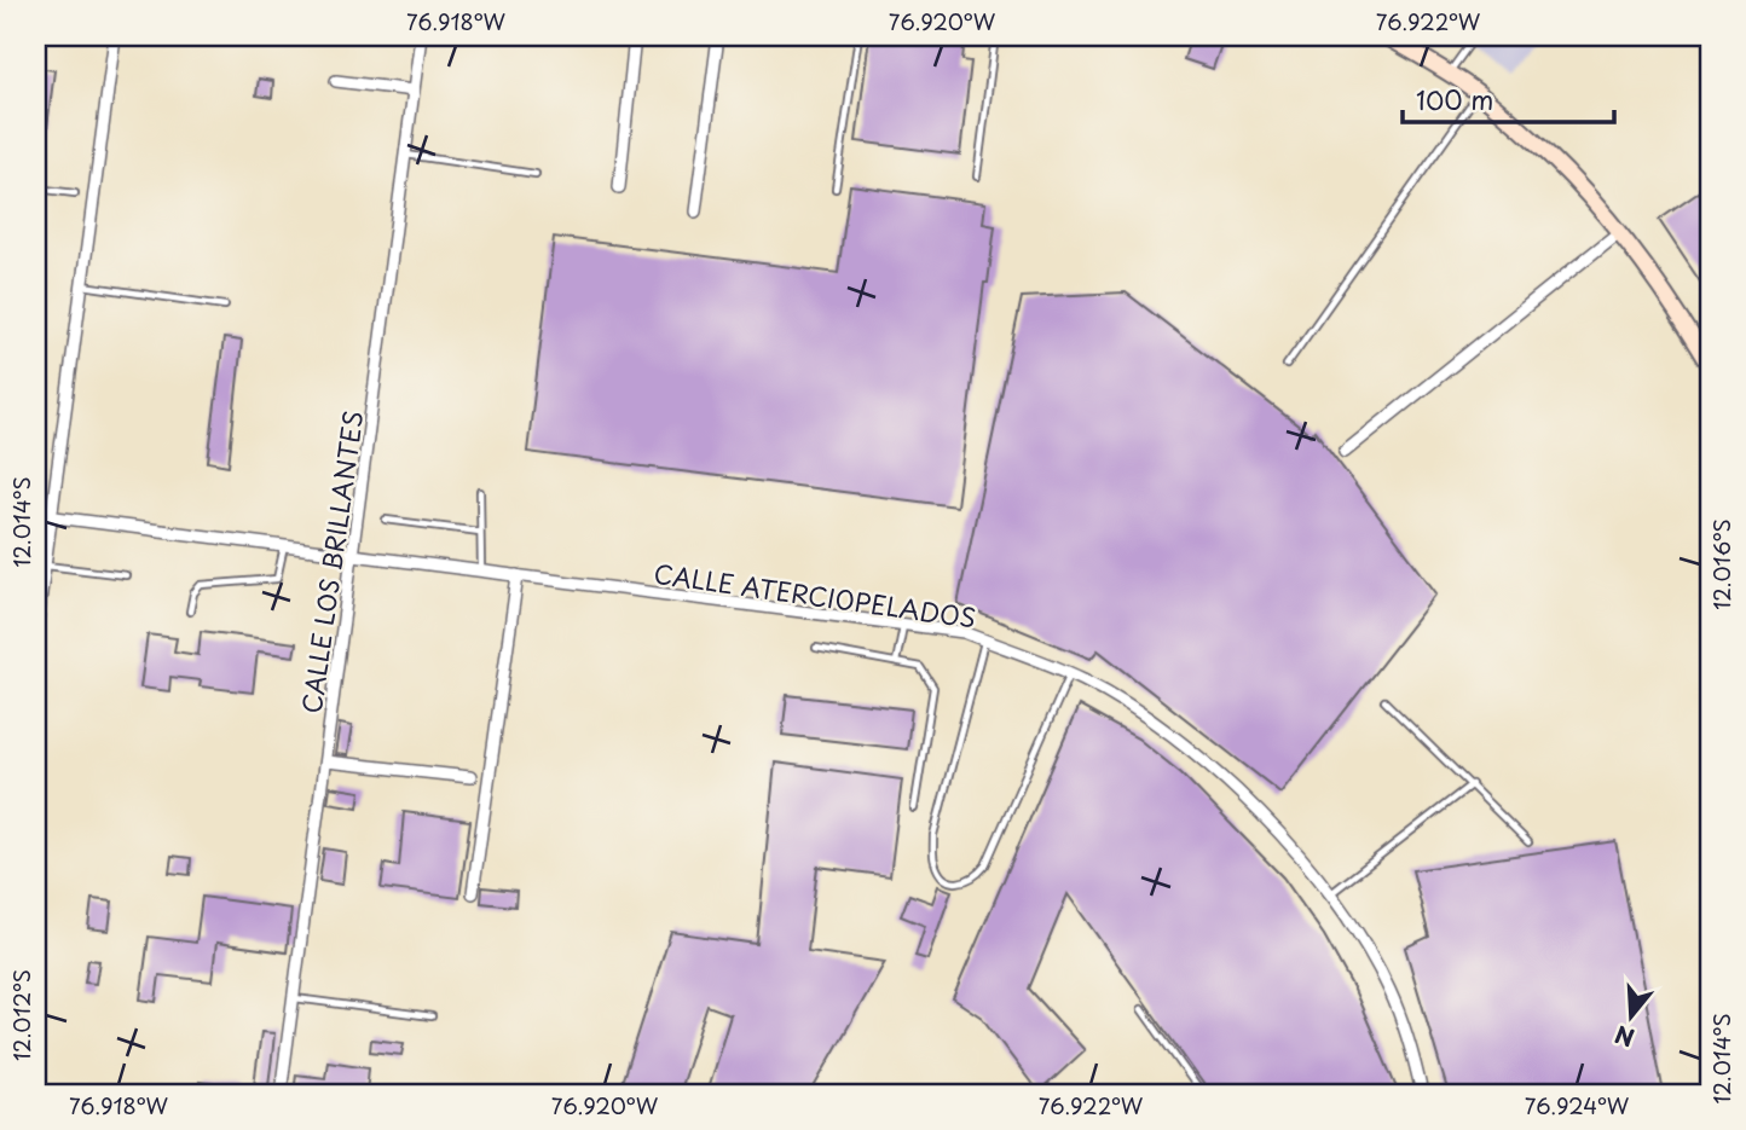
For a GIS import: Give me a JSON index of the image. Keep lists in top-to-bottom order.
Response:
{
  "streets": {
    "street": ["CALLE LOS BRILLANTES", "CALLE ATERCIOPELADOS"]
  },
  "crossings": [
    ["CALLE LOS BRILLANTES", "CALLE ATERCIOPELADOS"]
  ],
  "scale_bar": "100 m",
  "north": "bottom",
  "coordinates": [
    "76.918°W",
    "76.920°W",
    "76.922°W",
    "12.014°S",
    "12.016°S",
    "12.012°S",
    "76.924°W"
  ]
}
